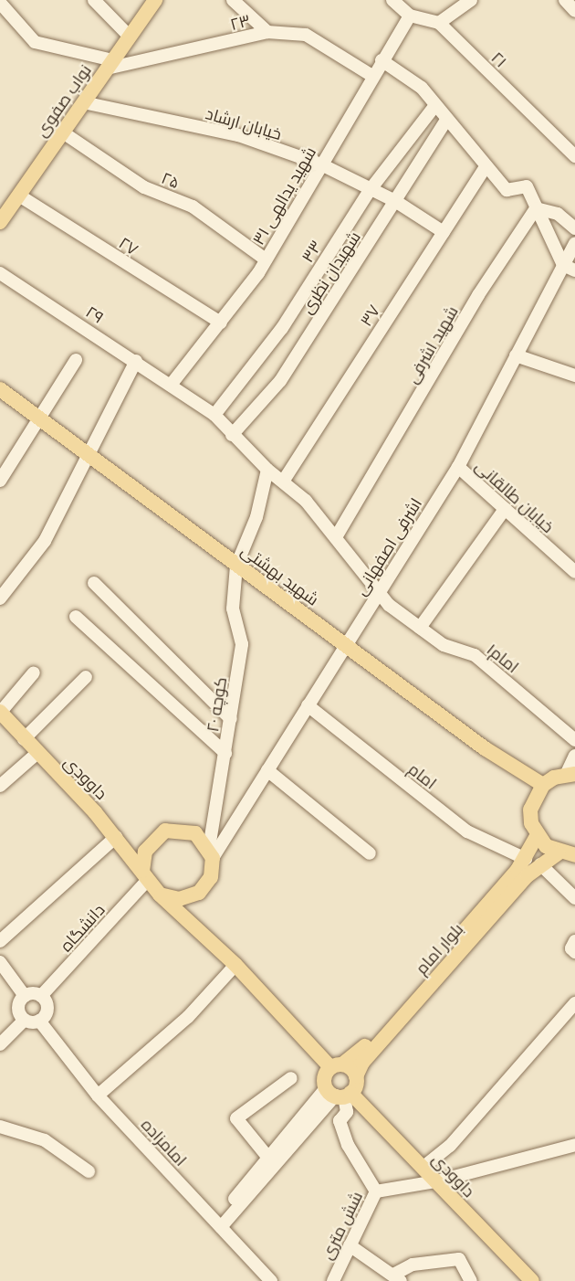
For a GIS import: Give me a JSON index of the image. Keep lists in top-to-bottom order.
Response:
{
  "streets": {
    "main road": [
      "نواب صفوی",
      "شهید بهشتی",
      "داوودی",
      "بلوار امام"
    ],
    "street": [
      "۲۳",
      "۲۱",
      "خیابان ارشاد",
      "۲۵",
      "۳۱ شهید یدالهی",
      "۲۷",
      "۳۳",
      "شهیدان نظری",
      "۲۹",
      "۳۷",
      "شهید اشرفی",
      "خیابان طالقانی",
      "اشرفی اصفهانی",
      "امام۱",
      "کوچه ۲۰",
      "امام",
      "دانشگاه",
      "امامزاده",
      "شش متری"
    ]
  },
  "crossings": [
    ["۲۳", "نواب صفوی"],
    ["۲۳", "۳۱ شهید یدالهی"],
    ["۲۱", "۳۱ شهید یدالهی"],
    ["نواب صفوی", "خیابان ارشاد"],
    ["نواب صفوی", "۲۵"],
    ["نواب صفوی", "۲۷"],
    ["خیابان ارشاد", "۳۱ شهید یدالهی"],
    ["خیابان ارشاد", "۳۳"],
    ["خیابان ارشاد", "شهیدان نظری"],
    ["خیابان ارشاد", "۳۷"],
    ["۲۵", "۳۱ شهید یدالهی"],
    ["۳۱ شهید یدالهی", "۲۷"],
    ["۳۱ شهید یدالهی", "۲۹"],
    ["۳۳", "۲۹"],
    ["شهیدان نظری", "۲۹"],
    ["۲۹", "۳۷"],
    ["۲۹", "امام۱"],
    ["۲۹", "کوچه ۲۰"],
    ["۳۷", "امام۱"],
    ["شهید اشرفی", "امام۱"],
    ["خیابان طالقانی", "اشرفی اصفهانی"],
    ["اشرفی اصفهانی", "شهید بهشتی"],
    ["اشرفی اصفهانی", "امام۱"],
    ["اشرفی اصفهانی", "کوچه ۲۰"],
    ["اشرفی اصفهانی", "امام"],
    ["اشرفی اصفهانی", "داوودی"],
    ["اشرفی اصفهانی", "دانشگاه"],
    ["شهید بهشتی", "کوچه ۲۰"],
    ["کوچه ۲۰", "داوودی"],
    ["کوچه ۲۰", "دانشگاه"],
    ["امام", "بلوار امام"],
    ["داوودی", "دانشگاه"],
    ["داوودی", "بلوار امام"],
    ["داوودی", "شش متری"],
    ["دانشگاه", "امامزاده"],
    ["بلوار امام", "شش متری"]
  ]
}
